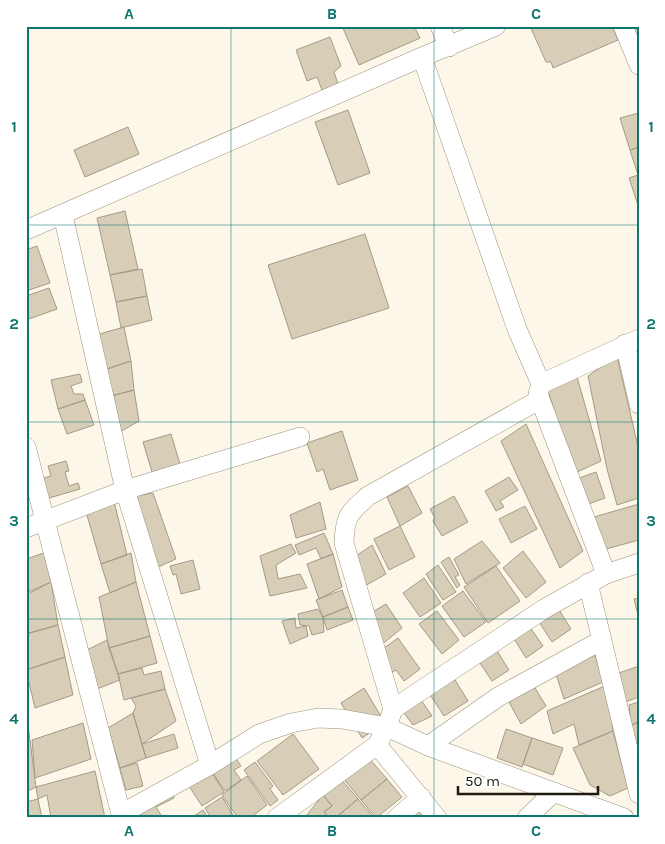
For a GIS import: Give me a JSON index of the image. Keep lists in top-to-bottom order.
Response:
{
  "scale_bar": "50 m",
  "grid": {
    "columns": ["A", "B", "C"],
    "rows": [
      "1",
      "2",
      "3",
      "4"
    ]
  }
}
